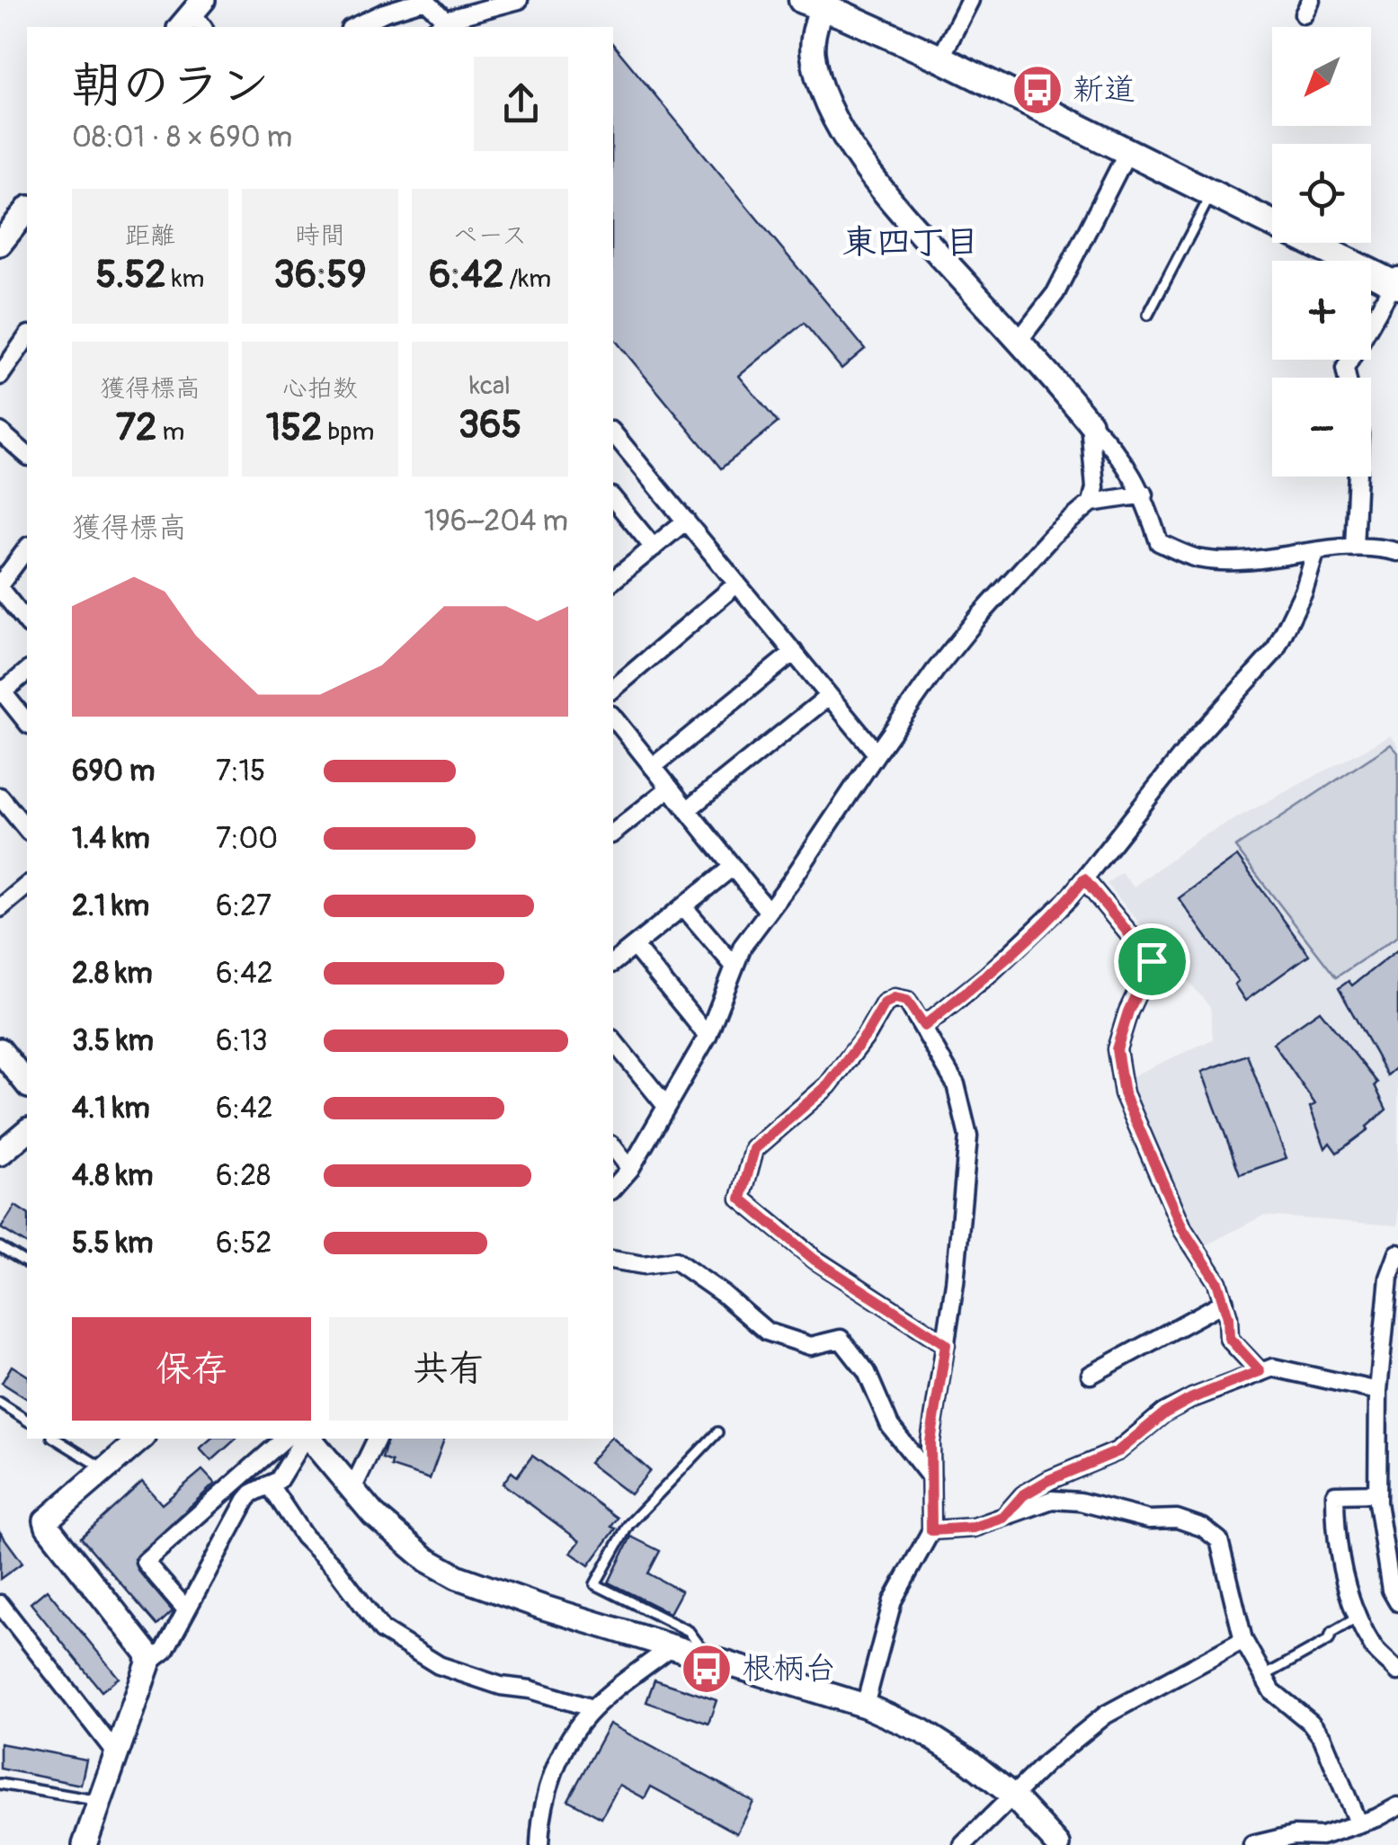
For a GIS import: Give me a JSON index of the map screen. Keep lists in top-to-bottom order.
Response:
{
  "districts": ["東四丁目"],
  "places": {
    "bus stop": ["新道", "根柄台"]
  },
  "north": "bottom left",
  "page": {
    "map_buttons": ["+", "−"],
    "heading": ["朝のラン", "08:01 · 8 × 690 m"],
    "stats": [
      ["距離", "5.52 km"],
      ["時間", "36:59"],
      ["ペース", "6:42 /km"],
      ["獲得標高", "72 m"],
      ["心拍数", "152 bpm"],
      ["kcal", "365"]
    ],
    "chart": ["獲得標高", "196–204 m"],
    "list": [
      {
        "name": "690 m",
        "note": "7:15"
      },
      {
        "name": "1.4 km",
        "note": "7:00"
      },
      {
        "name": "2.1 km",
        "note": "6:27"
      },
      {
        "name": "2.8 km",
        "note": "6:42"
      },
      {
        "name": "3.5 km",
        "note": "6:13"
      },
      {
        "name": "4.1 km",
        "note": "6:42"
      },
      {
        "name": "4.8 km",
        "note": "6:28"
      },
      {
        "name": "5.5 km",
        "note": "6:52"
      }
    ],
    "buttons": ["保存", "共有"]
  }
}
